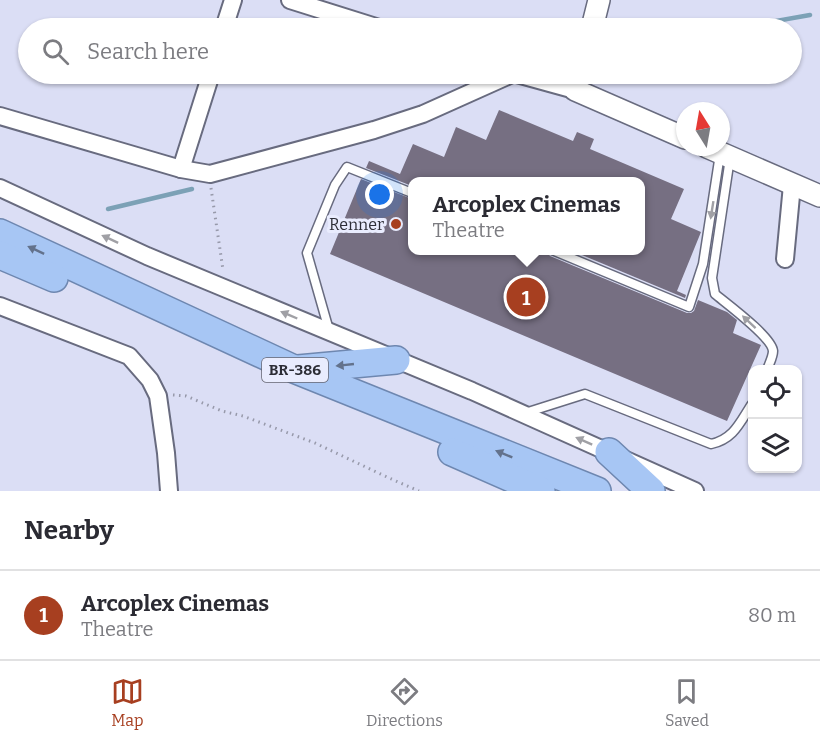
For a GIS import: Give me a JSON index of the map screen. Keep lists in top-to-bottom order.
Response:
{
  "streets": {
    "highway": ["BR-386"]
  },
  "places": ["Renner"],
  "north": "top",
  "page": {
    "search": "Search here",
    "popup": ["Arcoplex Cinemas", "Theatre"],
    "pins": "1",
    "heading": "Nearby",
    "list": [
      {
        "mark": "1",
        "name": "Arcoplex Cinemas",
        "note": "Theatre",
        "value": "80 m"
      }
    ],
    "nav": ["Map", "Directions", "Saved"]
  }
}
